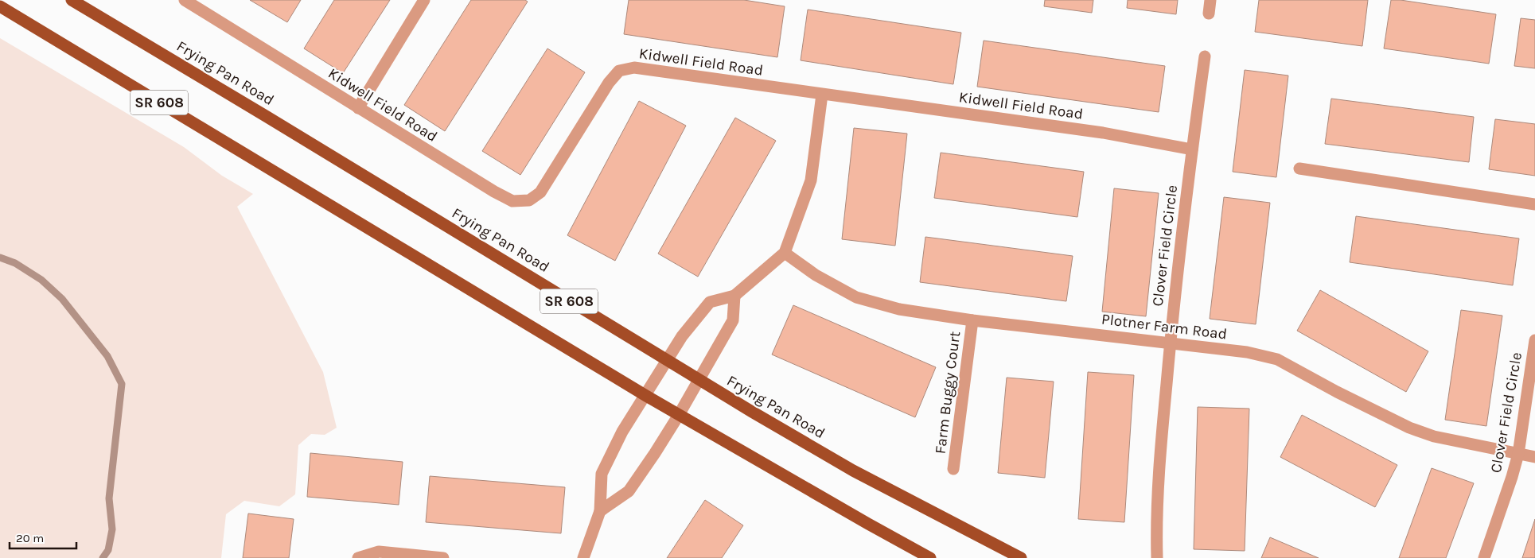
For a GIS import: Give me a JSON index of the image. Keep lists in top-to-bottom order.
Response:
{
  "streets": {
    "main road": ["Frying Pan Road", "SR 608"],
    "street": [
      "Kidwell Field Road",
      "Clover Field Circle",
      "Plotner Farm Road",
      "Farm Buggy Court"
    ]
  },
  "crossings": [
    ["Kidwell Field Road", "Clover Field Circle"],
    ["Clover Field Circle", "Plotner Farm Road"],
    ["Plotner Farm Road", "Farm Buggy Court"]
  ],
  "scale_bar": "20 m"
}
